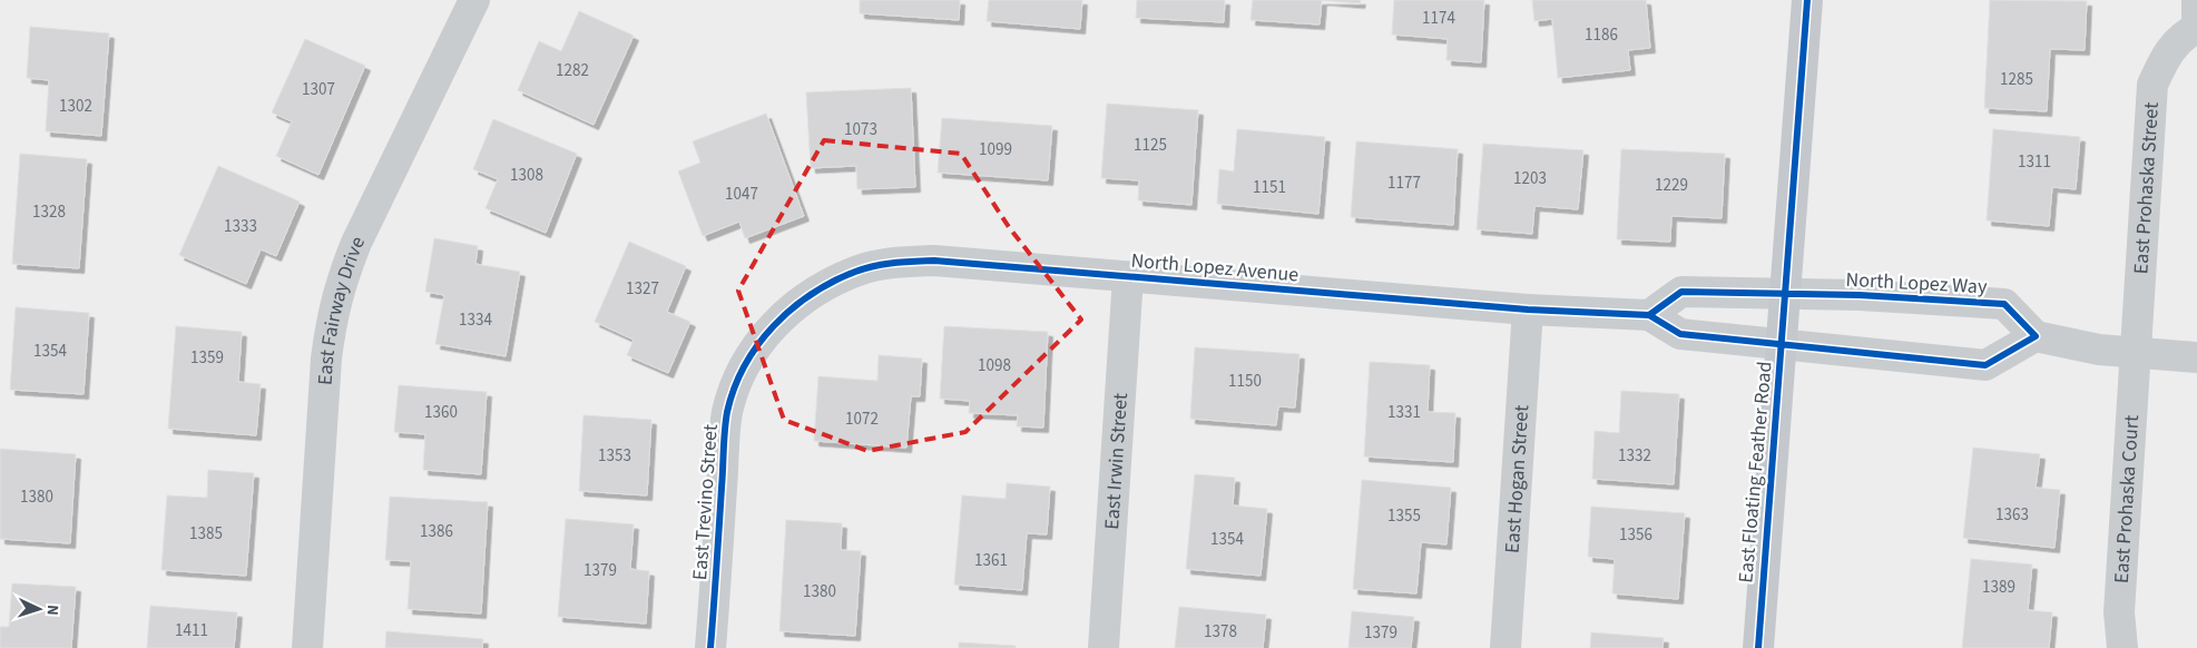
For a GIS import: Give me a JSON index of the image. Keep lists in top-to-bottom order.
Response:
{
  "streets": {
    "main road": ["East Floating Feather Road"],
    "street": [
      "East Prohaska Street",
      "North Lopez Avenue",
      "North Lopez Way",
      "East Fairway Drive",
      "East Irwin Street",
      "East Hogan Street",
      "East Prohaska Court",
      "East Trevino Street"
    ]
  },
  "crossings": [
    ["East Prohaska Street", "East Prohaska Court"],
    ["North Lopez Avenue", "East Irwin Street"],
    ["North Lopez Avenue", "East Floating Feather Road"],
    ["North Lopez Avenue", "East Hogan Street"],
    ["North Lopez Avenue", "East Trevino Street"],
    ["North Lopez Way", "East Floating Feather Road"]
  ],
  "house_numbers": [
    "1174",
    "1186",
    "1282",
    "1285",
    "1307",
    "1302",
    "1073",
    "1125",
    "1099",
    "1311",
    "1308",
    "1203",
    "1177",
    "1229",
    "1151",
    "1047",
    "1328",
    "1333",
    "1327",
    "1334",
    "1354",
    "1359",
    "1098",
    "1150",
    "1360",
    "1331",
    "1072",
    "1353",
    "1332",
    "1380",
    "1363",
    "1355",
    "1386",
    "1385",
    "1356",
    "1354",
    "1361",
    "1379",
    "1389",
    "1380",
    "1411",
    "1378",
    "1379"
  ],
  "north": "right"
}
